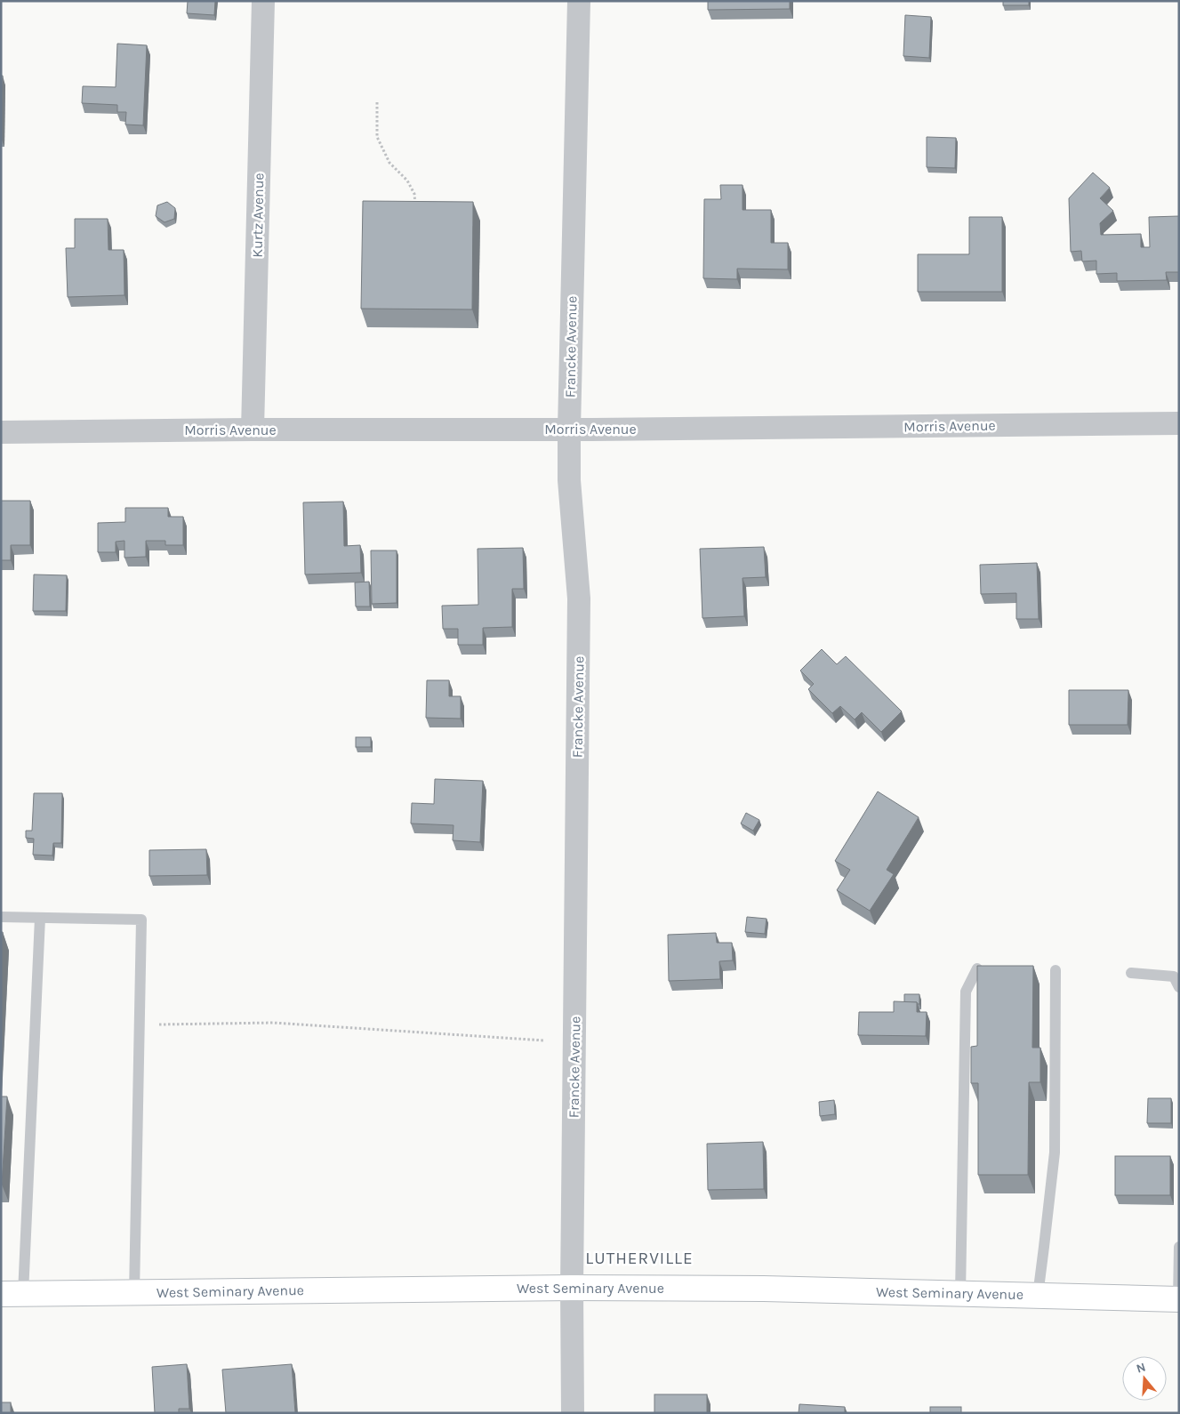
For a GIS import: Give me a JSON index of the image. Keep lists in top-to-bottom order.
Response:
{
  "streets": {
    "main road": ["West Seminary Avenue"],
    "street": ["Kurtz Avenue", "Francke Avenue", "Morris Avenue"]
  },
  "crossings": [
    ["Kurtz Avenue", "Morris Avenue"],
    ["Francke Avenue", "Morris Avenue"],
    ["Francke Avenue", "West Seminary Avenue"]
  ],
  "districts": ["LUTHERVILLE"],
  "north": "top"
}
